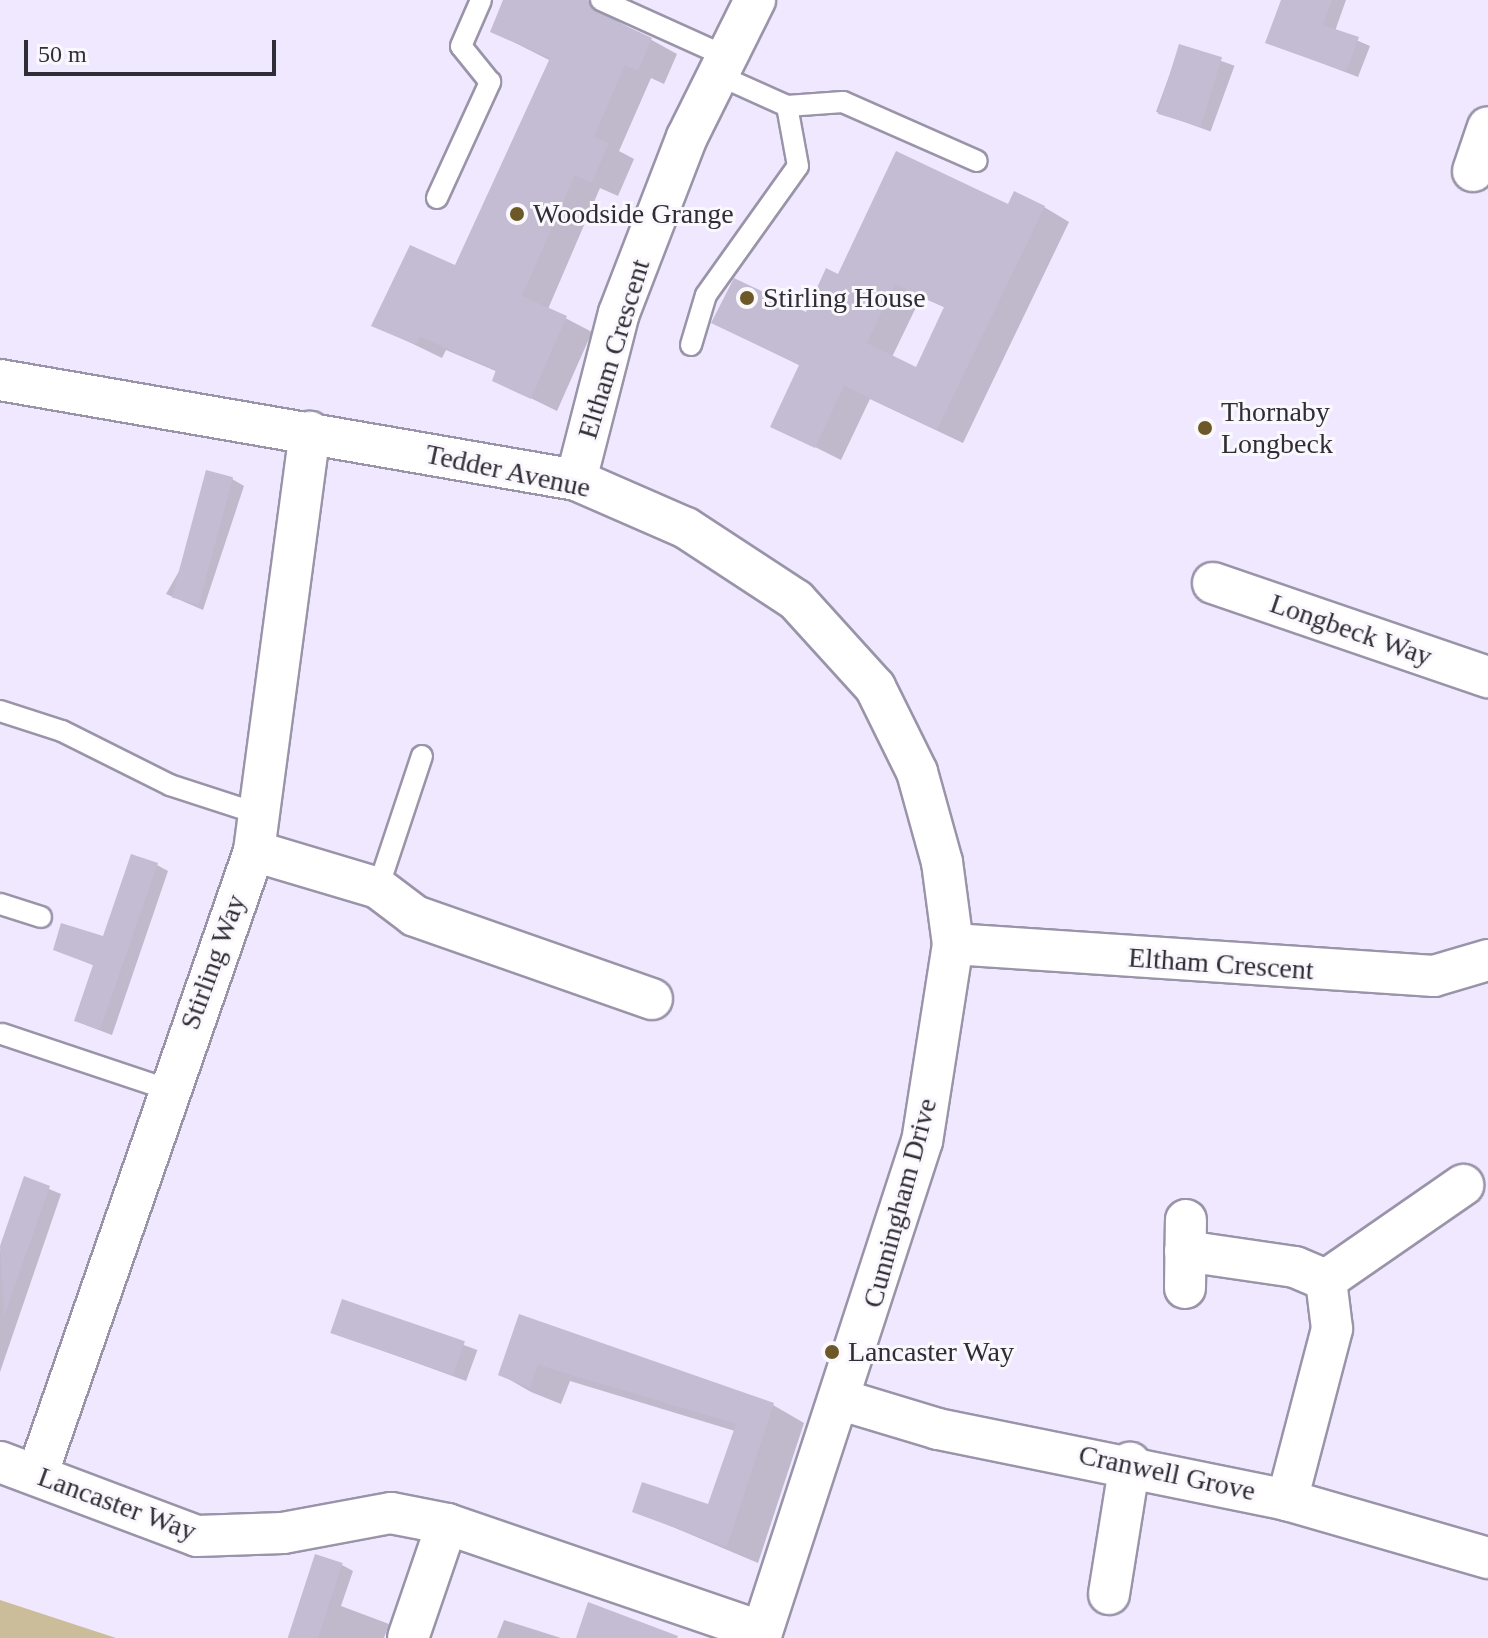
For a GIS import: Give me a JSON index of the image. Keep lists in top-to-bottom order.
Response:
{
  "streets": {
    "street": [
      "Eltham Crescent",
      "Tedder Avenue",
      "Longbeck Way",
      "Stirling Way",
      "Cunningham Drive",
      "Cranwell Grove",
      "Lancaster Way"
    ]
  },
  "crossings": [
    ["Eltham Crescent", "Tedder Avenue"],
    ["Eltham Crescent", "Cunningham Drive"],
    ["Tedder Avenue", "Stirling Way"],
    ["Tedder Avenue", "Cunningham Drive"],
    ["Stirling Way", "Lancaster Way"],
    ["Cunningham Drive", "Cranwell Grove"],
    ["Cunningham Drive", "Lancaster Way"]
  ],
  "places": [
    "Woodside Grange",
    "Stirling House",
    "Thornaby Longbeck",
    "Lancaster Way"
  ],
  "scale_bar": "50 m"
}
